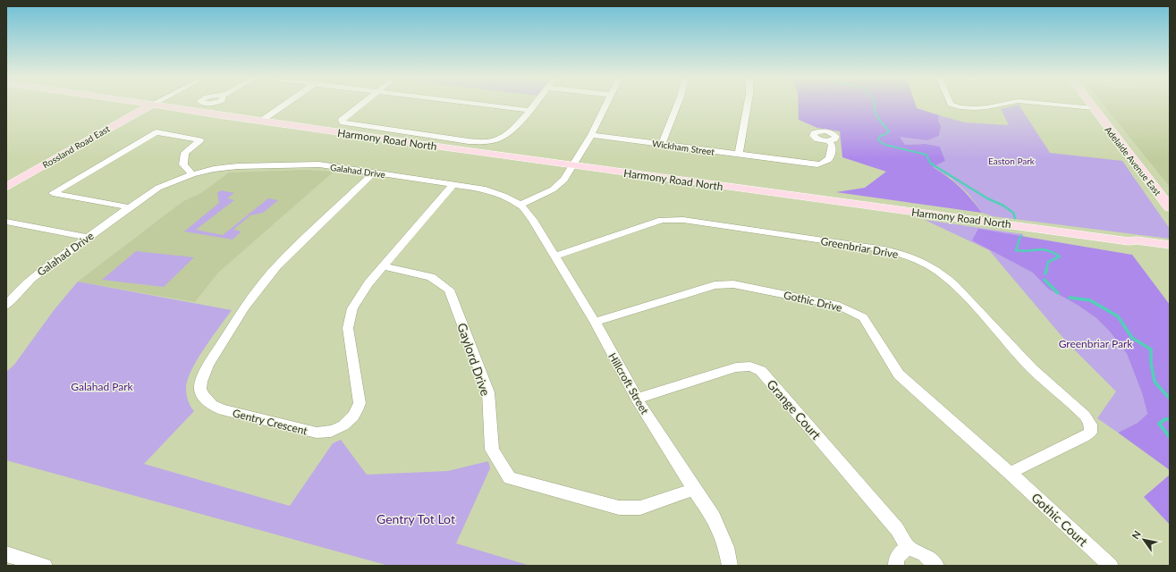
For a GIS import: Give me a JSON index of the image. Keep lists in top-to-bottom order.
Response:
{
  "streets": {
    "main road": ["Harmony Road North", "Rossland Road East", "Adelaide Avenue East"],
    "street": [
      "Wickham Street",
      "Galahad Drive",
      "Greenbriar Drive",
      "Gothic Drive",
      "Gaylord Drive",
      "Hillcroft Street",
      "Grange Court",
      "Gentry Crescent",
      "Gothic Court"
    ]
  },
  "crossings": [
    ["Harmony Road North", "Rossland Road East"],
    ["Galahad Drive", "Hillcroft Street"],
    ["Galahad Drive", "Gentry Crescent"],
    ["Greenbriar Drive", "Gothic Drive"],
    ["Greenbriar Drive", "Hillcroft Street"],
    ["Greenbriar Drive", "Gothic Court"],
    ["Gothic Drive", "Hillcroft Street"],
    ["Gothic Drive", "Gothic Court"],
    ["Gaylord Drive", "Hillcroft Street"],
    ["Gaylord Drive", "Gentry Crescent"],
    ["Hillcroft Street", "Grange Court"]
  ],
  "parks": [
    "Easton Park",
    "Greenbriar Park",
    "Galahad Park",
    "Gentry Tot Lot"
  ],
  "north": "top left"
}
